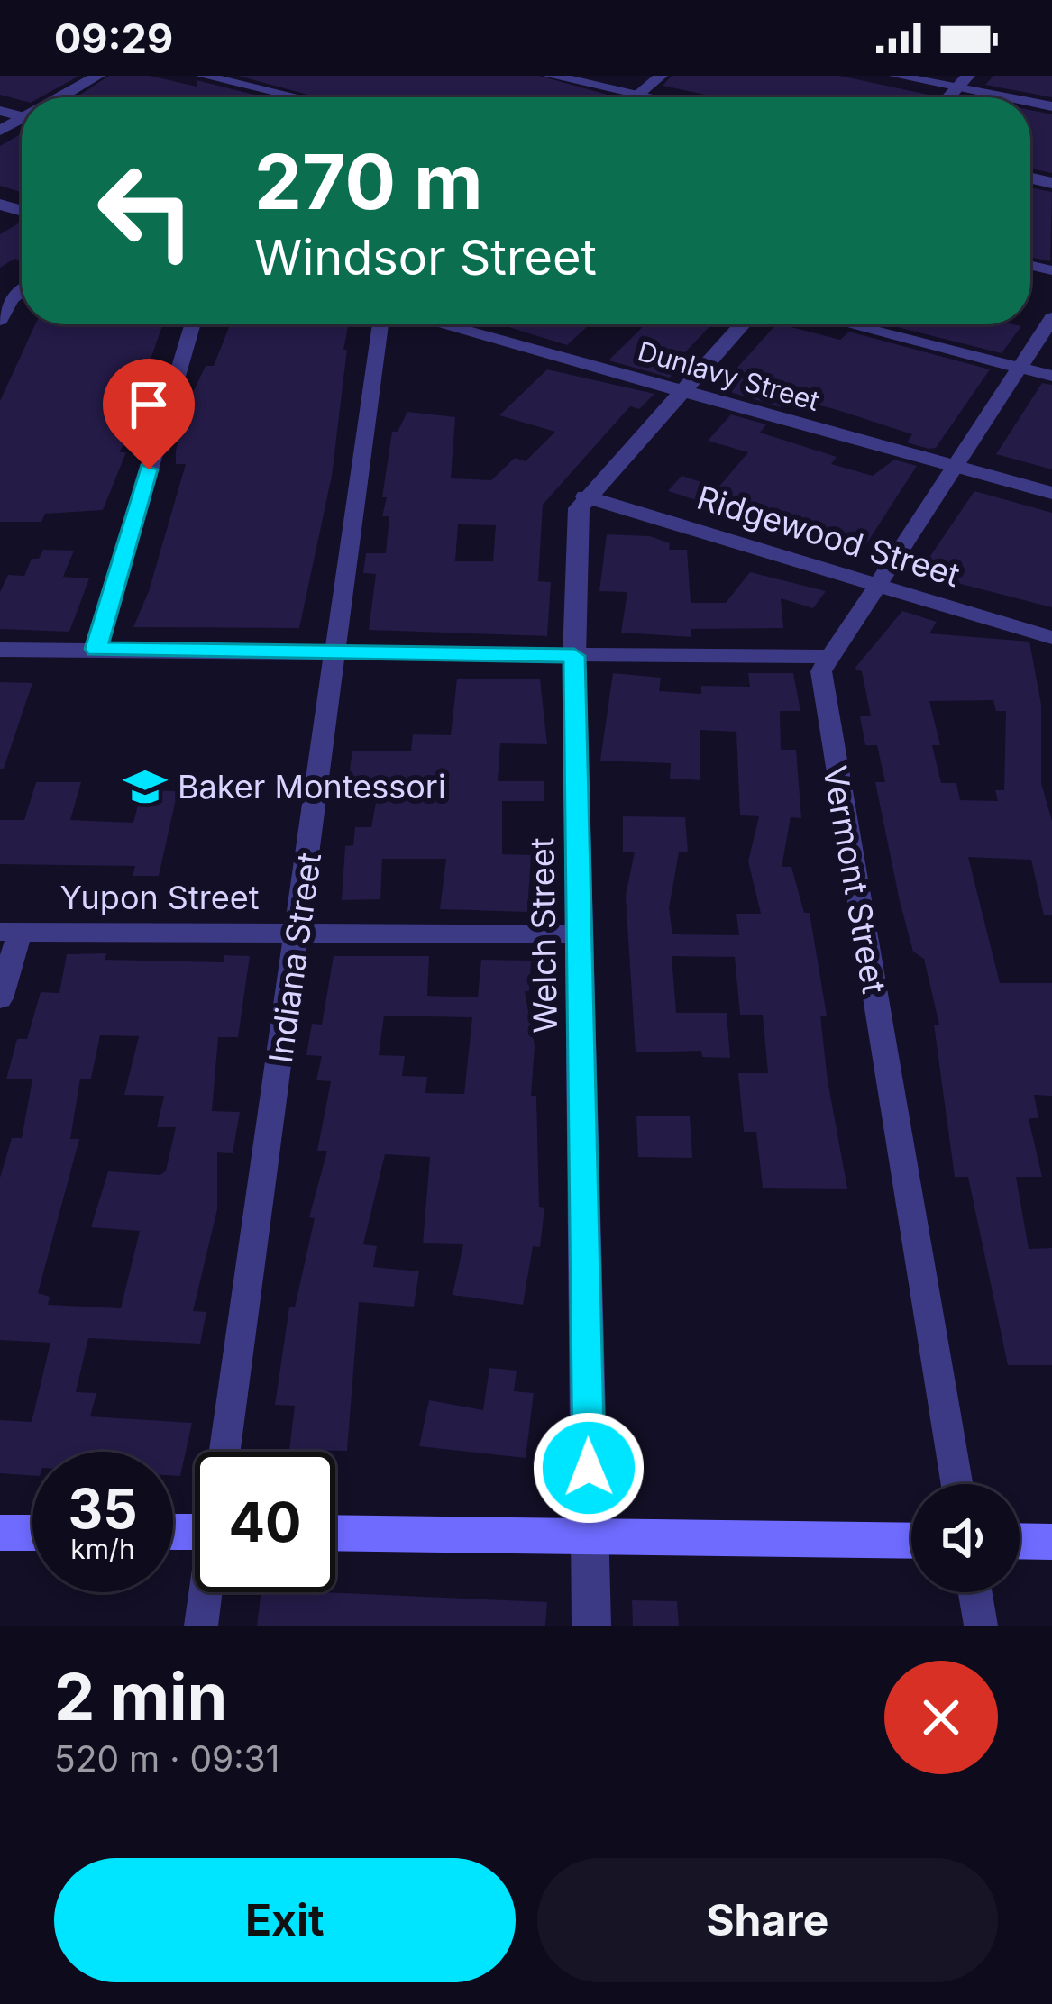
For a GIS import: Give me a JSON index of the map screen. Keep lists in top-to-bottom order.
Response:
{
  "streets": {
    "street": [
      "Dunlavy Street",
      "Ridgewood Street",
      "Vermont Street",
      "Yupon Street",
      "Welch Street",
      "Indiana Street"
    ]
  },
  "crossings": [
    ["Dunlavy Street", "Vermont Street"],
    ["Ridgewood Street", "Vermont Street"],
    ["Ridgewood Street", "Welch Street"],
    ["Yupon Street", "Welch Street"],
    ["Yupon Street", "Indiana Street"]
  ],
  "places": {
    "school or university": ["Baker Montessori"]
  },
  "page": {
    "status": "09:29",
    "turn": ["270 m", "Windsor Street"],
    "speed": "35 km/h",
    "limit": "40",
    "heading": ["2 min", "520 m · 09:31"],
    "buttons": ["Exit", "Share"]
  }
}
